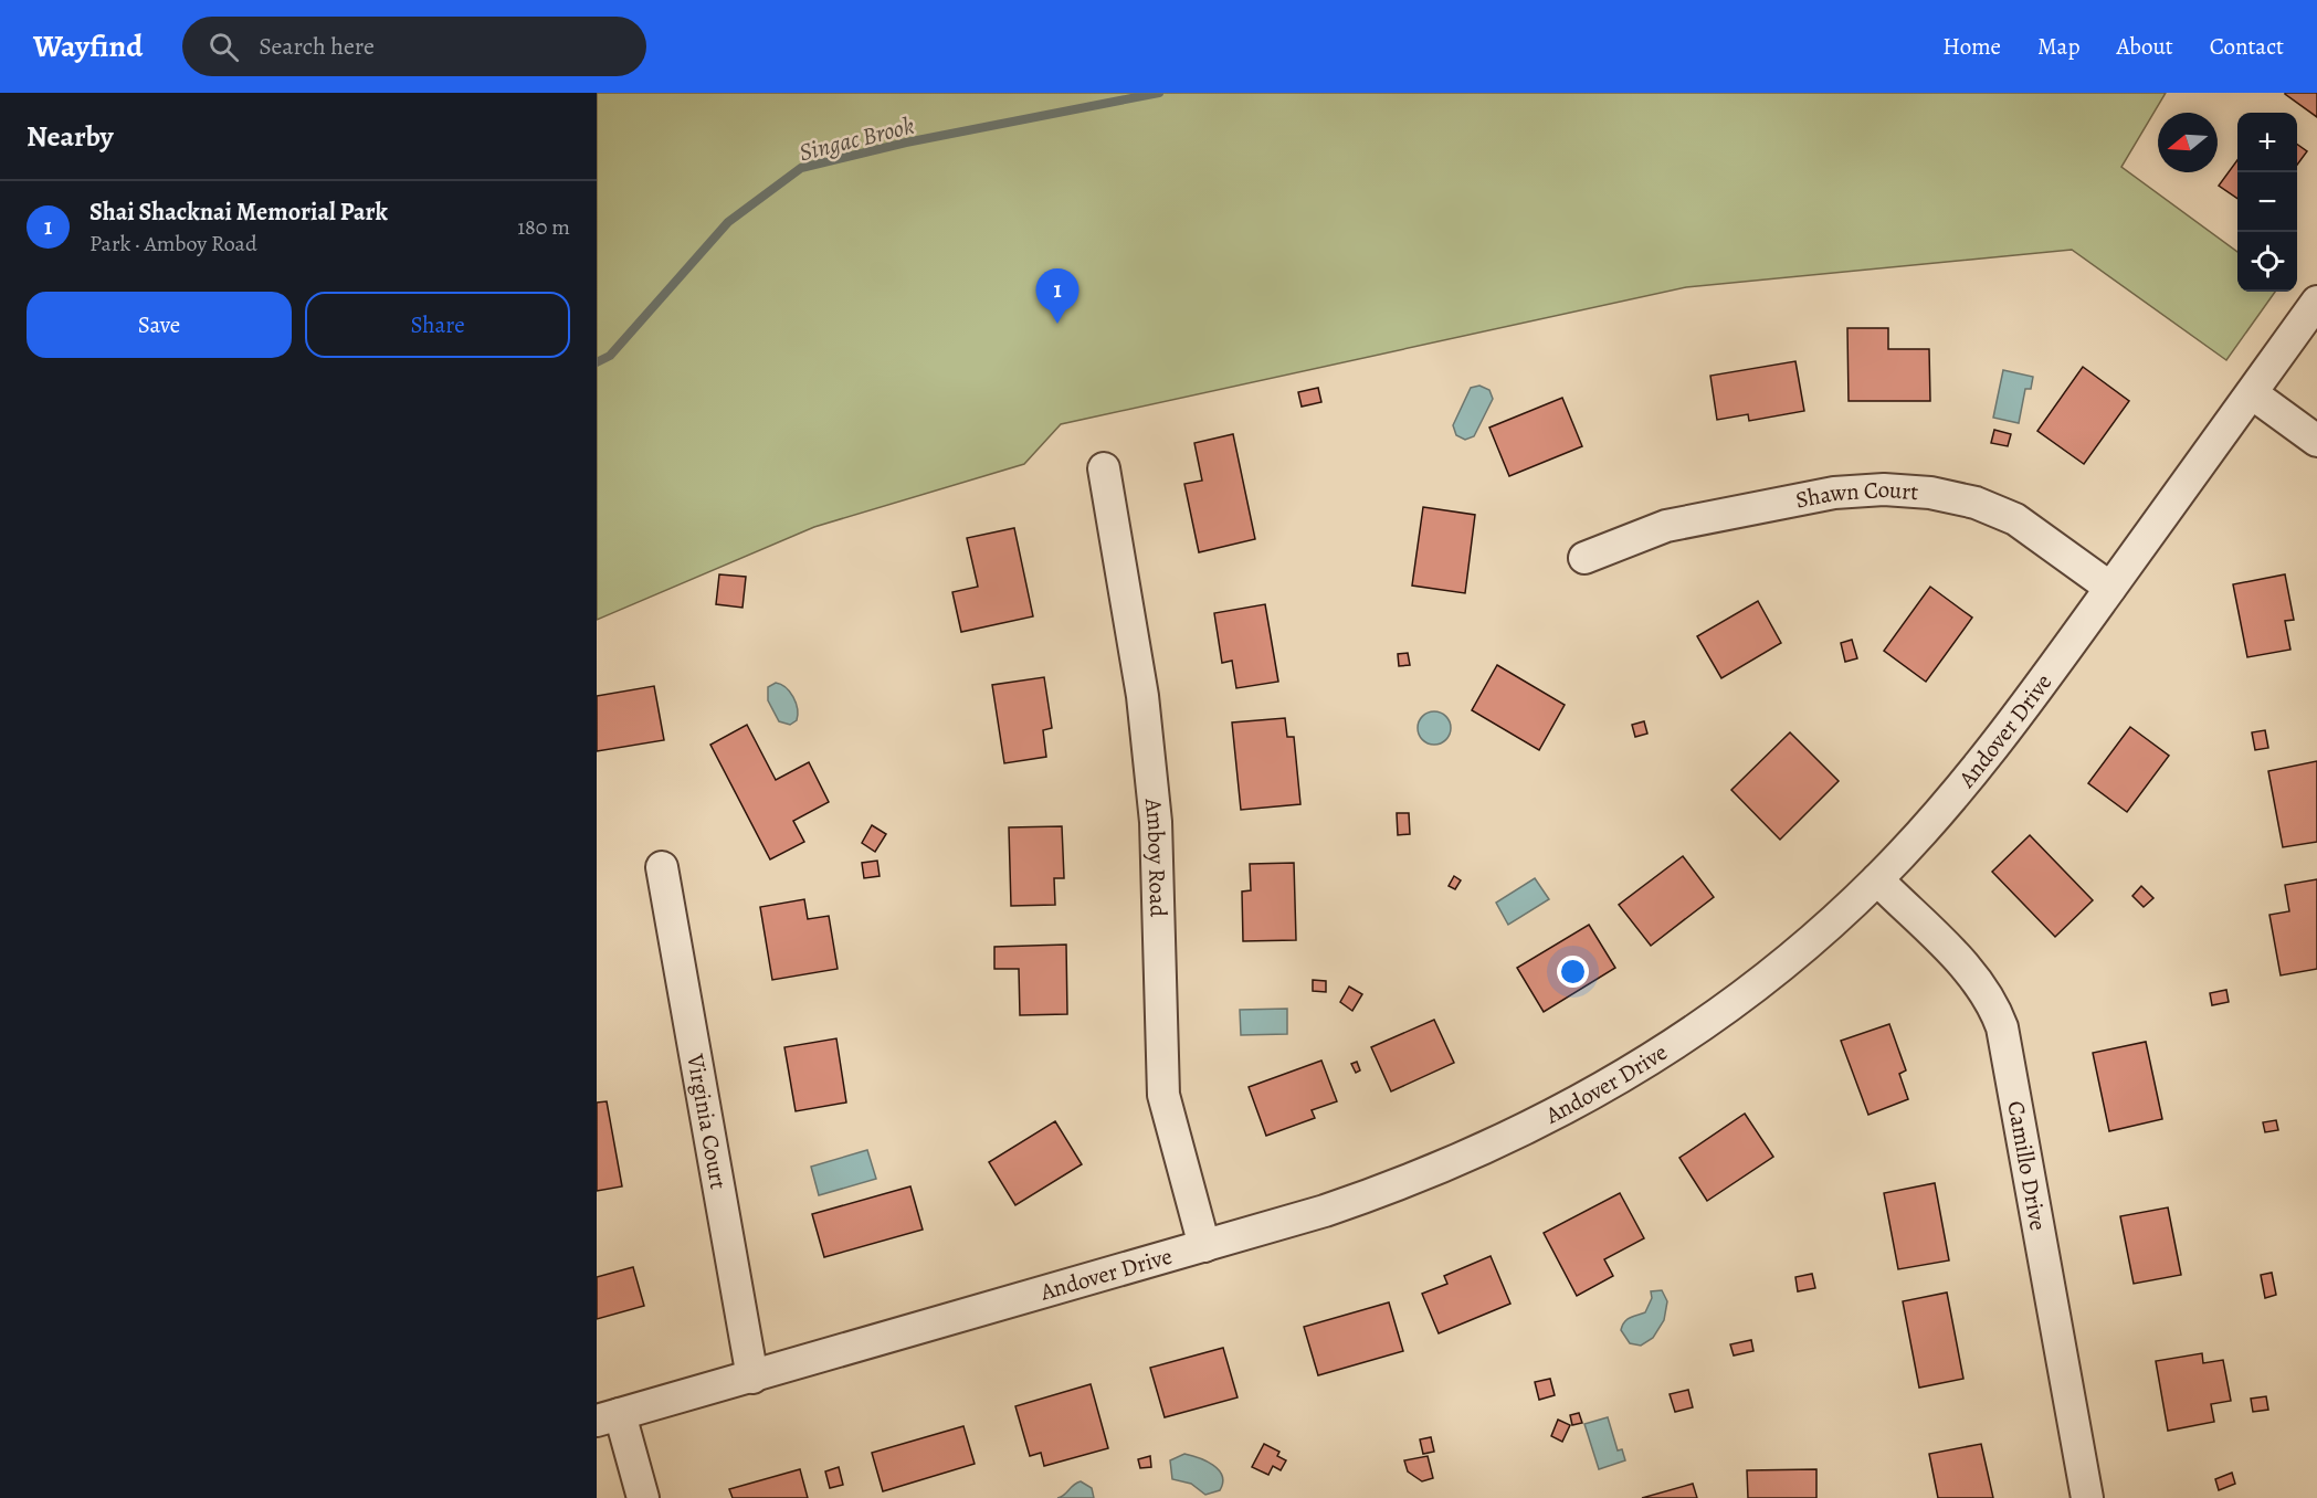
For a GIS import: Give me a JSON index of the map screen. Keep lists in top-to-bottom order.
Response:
{
  "streets": {
    "street": [
      "Shawn Court",
      "Andover Drive",
      "Amboy Road",
      "Virginia Court",
      "Camillo Drive"
    ]
  },
  "crossings": [
    ["Shawn Court", "Andover Drive"],
    ["Andover Drive", "Amboy Road"],
    ["Andover Drive", "Virginia Court"],
    ["Andover Drive", "Camillo Drive"]
  ],
  "water": ["Singac Brook"],
  "north": "left",
  "page": {
    "header": "Wayfind",
    "search": "Search here",
    "nav": [
      "Home",
      "Map",
      "About",
      "Contact"
    ],
    "heading": "Nearby",
    "map_buttons": ["+", "−"],
    "list": [
      {
        "mark": "1",
        "name": "Shai Shacknai Memorial Park",
        "note": "Park · Amboy Road",
        "value": "180 m"
      }
    ],
    "pins": "1",
    "buttons": ["Save", "Share"]
  }
}
